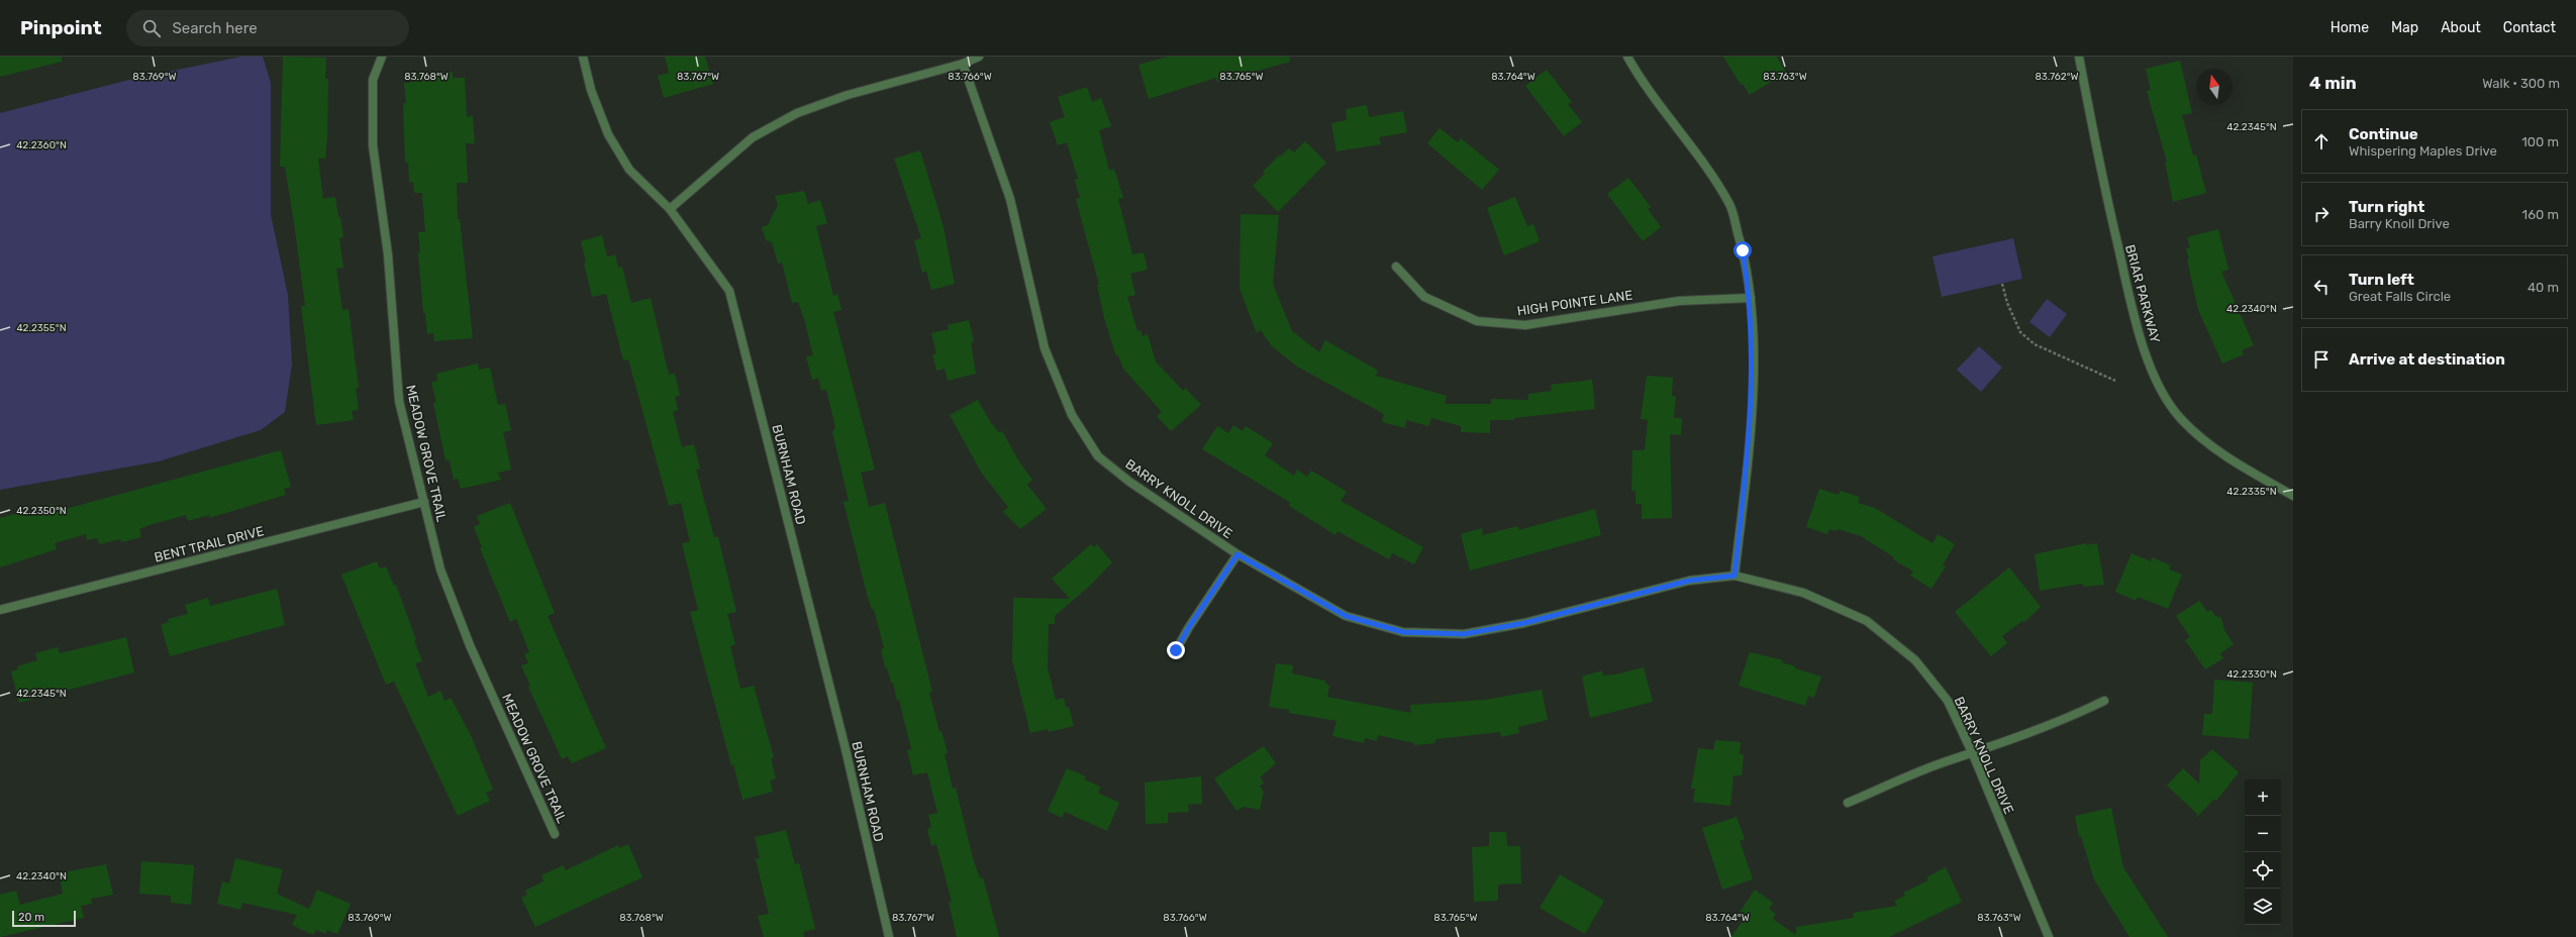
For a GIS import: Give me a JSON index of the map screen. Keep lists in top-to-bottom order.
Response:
{
  "streets": {
    "street": [
      "BRIAR PARKWAY",
      "HIGH POINTE LANE",
      "MEADOW GROVE TRAIL",
      "BURNHAM ROAD",
      "BARRY KNOLL DRIVE",
      "BENT TRAIL DRIVE"
    ]
  },
  "crossings": [
    ["MEADOW GROVE TRAIL", "BENT TRAIL DRIVE"]
  ],
  "scale_bar": "20 m",
  "north": "top",
  "page": {
    "header": "Pinpoint",
    "search": "Search here",
    "nav": [
      "Home",
      "Map",
      "About",
      "Contact"
    ],
    "heading": ["4 min", "Walk · 300 m"],
    "list": [
      ["Continue", "Whispering Maples Drive", "100 m"],
      ["Turn right", "Barry Knoll Drive", "160 m"],
      ["Turn left", "Great Falls Circle", "40 m"],
      "Arrive at destination"
    ],
    "map_buttons": ["+", "−"],
    "scale": "20 m"
  },
  "coordinates": [
    "83.769°W",
    "83.768°W",
    "83.767°W",
    "83.766°W",
    "83.765°W",
    "83.764°W",
    "83.763°W",
    "83.762°W",
    "42.2345°N",
    "42.2360°N",
    "42.2340°N",
    "42.2355°N",
    "42.2335°N",
    "42.2350°N",
    "42.2330°N"
  ]
}
